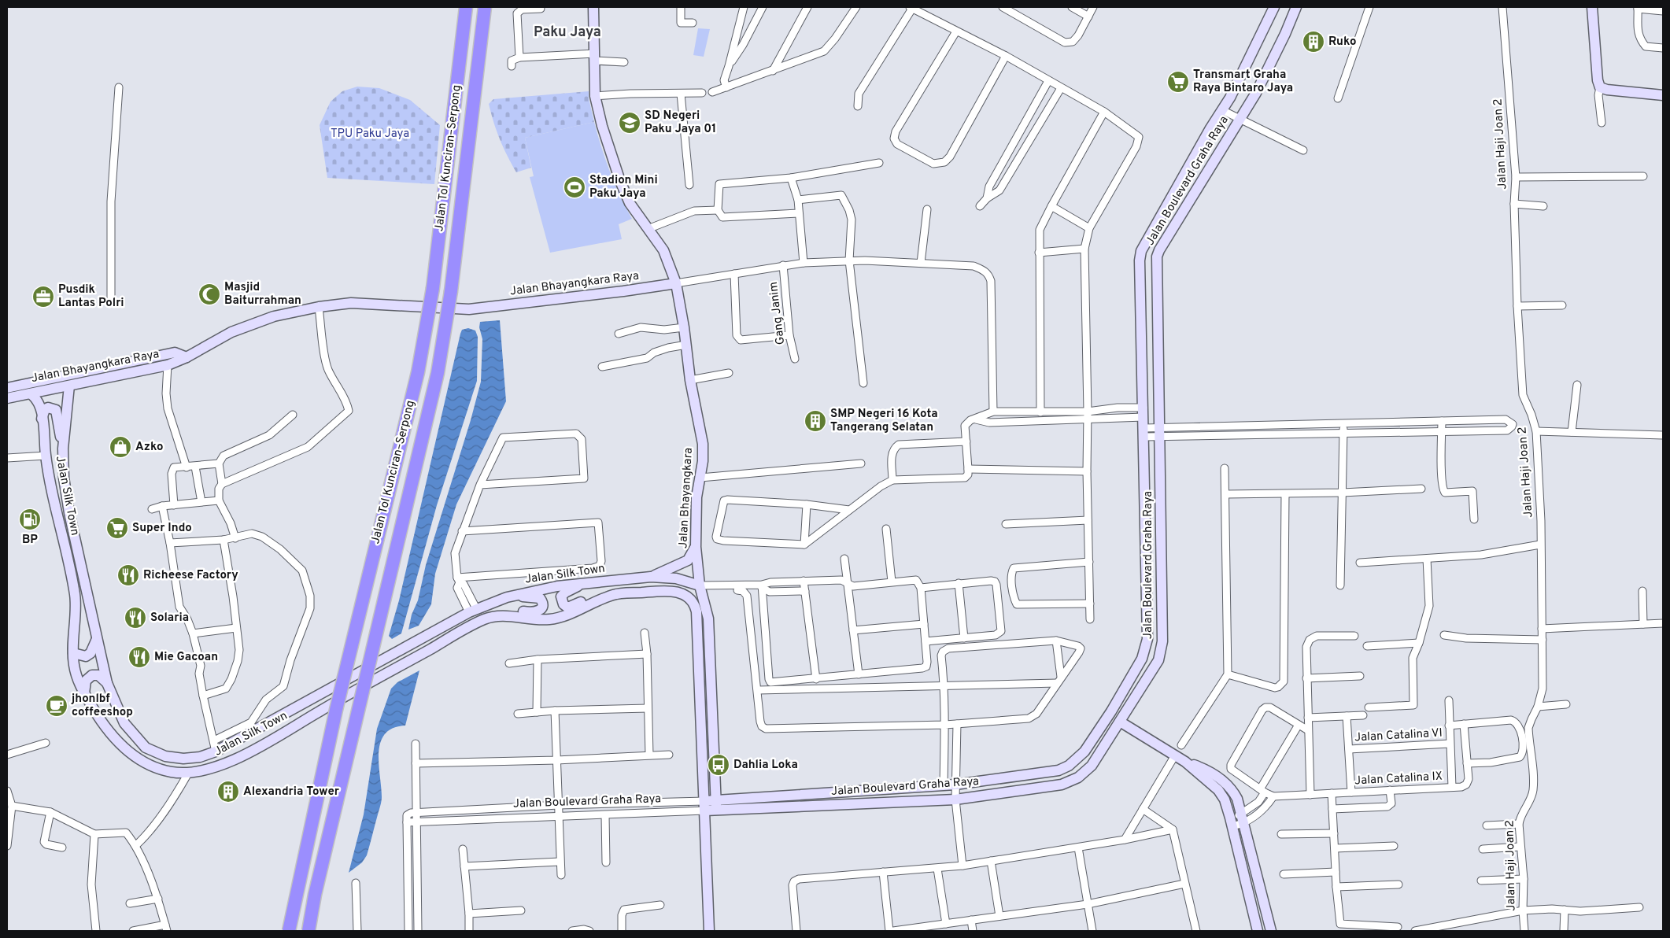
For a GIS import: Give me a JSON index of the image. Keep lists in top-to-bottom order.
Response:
{
  "streets": {
    "highway": ["Jalan Tol Kunciran–Serpong"],
    "main road": [
      "Jalan Boulevard Graha Raya",
      "Jalan Bhayangkara Raya",
      "Jalan Silk Town",
      "Jalan Bhayangkara"
    ],
    "street": [
      "Jalan Haji Joan 2",
      "Gang Janim",
      "Jalan Catalina VI",
      "Jalan Catalina IX"
    ]
  },
  "crossings": [
    ["Jalan Boulevard Graha Raya", "Jalan Silk Town"],
    ["Jalan Boulevard Graha Raya", "Jalan Bhayangkara"],
    ["Jalan Bhayangkara Raya", "Gang Janim"],
    ["Jalan Bhayangkara Raya", "Jalan Silk Town"],
    ["Jalan Bhayangkara Raya", "Jalan Bhayangkara"],
    ["Jalan Silk Town", "Jalan Bhayangkara"]
  ],
  "districts": ["Paku Jaya"],
  "parks": ["TPU Paku Jaya"],
  "places": {
    "building": ["Ruko", "SMP Negeri 16 Kota Tangerang Selatan", "Alexandria Tower"],
    "supermarket": ["Transmart Graha Raya Bintaro Jaya", "Super Indo"],
    "school or university": ["SD Negeri Paku Jaya 01"],
    "sports": ["Stadion Mini Paku Jaya"],
    "mosque": ["Masjid Baiturrahman"],
    "office": ["Pusdik Lantas Polri"],
    "shop": ["Azko"],
    "fuel station": ["BP"],
    "restaurant": ["Richeese Factory", "Solaria", "Mie Gacoan"],
    "cafe": ["jhonlbf coffeeshop"],
    "bus stop": ["Dahlia Loka"]
  }
}
